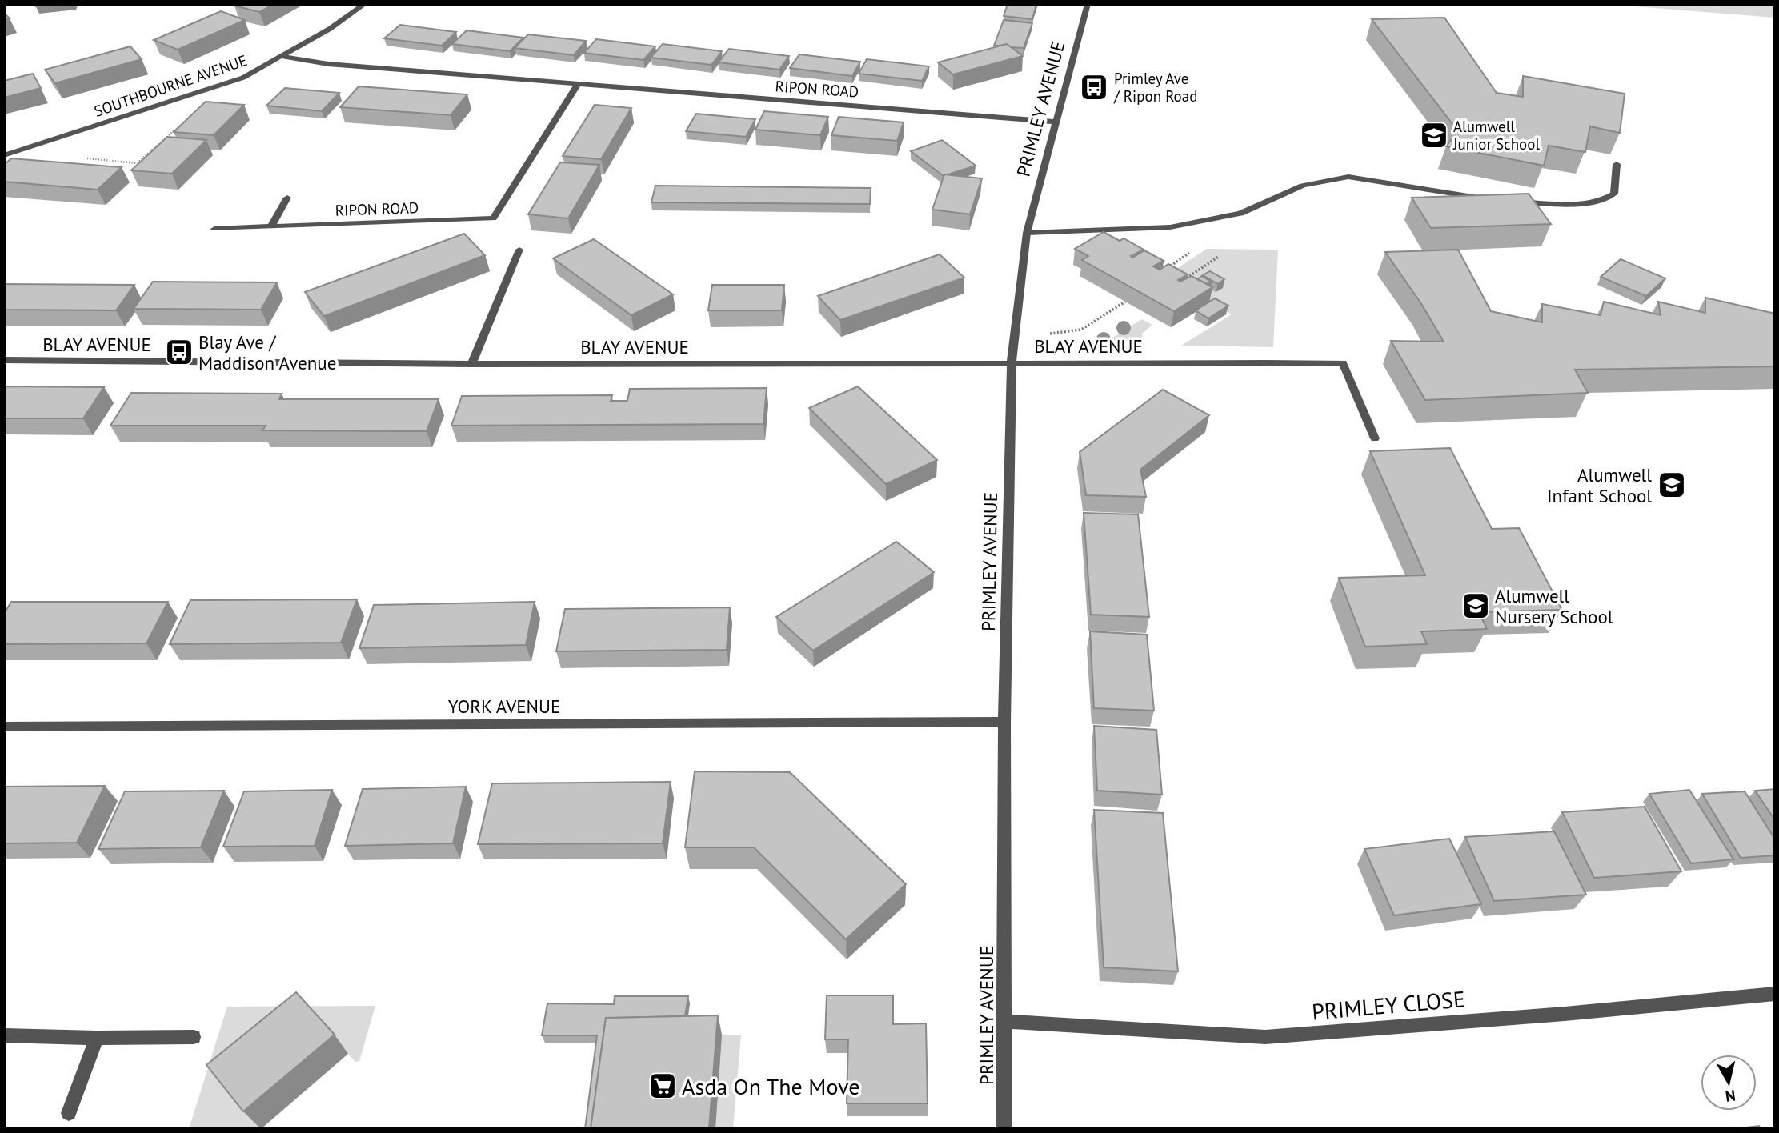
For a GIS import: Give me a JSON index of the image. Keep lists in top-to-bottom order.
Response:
{
  "streets": {
    "street": [
      "SOUTHBOURNE AVENUE",
      "RIPON ROAD",
      "PRIMLEY AVENUE",
      "BLAY AVENUE",
      "YORK AVENUE",
      "PRIMLEY CLOSE"
    ]
  },
  "crossings": [
    ["SOUTHBOURNE AVENUE", "RIPON ROAD"],
    ["RIPON ROAD", "PRIMLEY AVENUE"],
    ["PRIMLEY AVENUE", "BLAY AVENUE"],
    ["PRIMLEY AVENUE", "YORK AVENUE"],
    ["PRIMLEY AVENUE", "PRIMLEY CLOSE"]
  ],
  "places": {
    "bus stop": ["Primley Ave / Ripon Road", "Blay Ave / Maddison Avenue"],
    "school or university": ["Alumwell Junior School", "Alumwell Infant School", "Alumwell Nursery School"],
    "supermarket": ["Asda On The Move"]
  },
  "north": "bottom"
}
